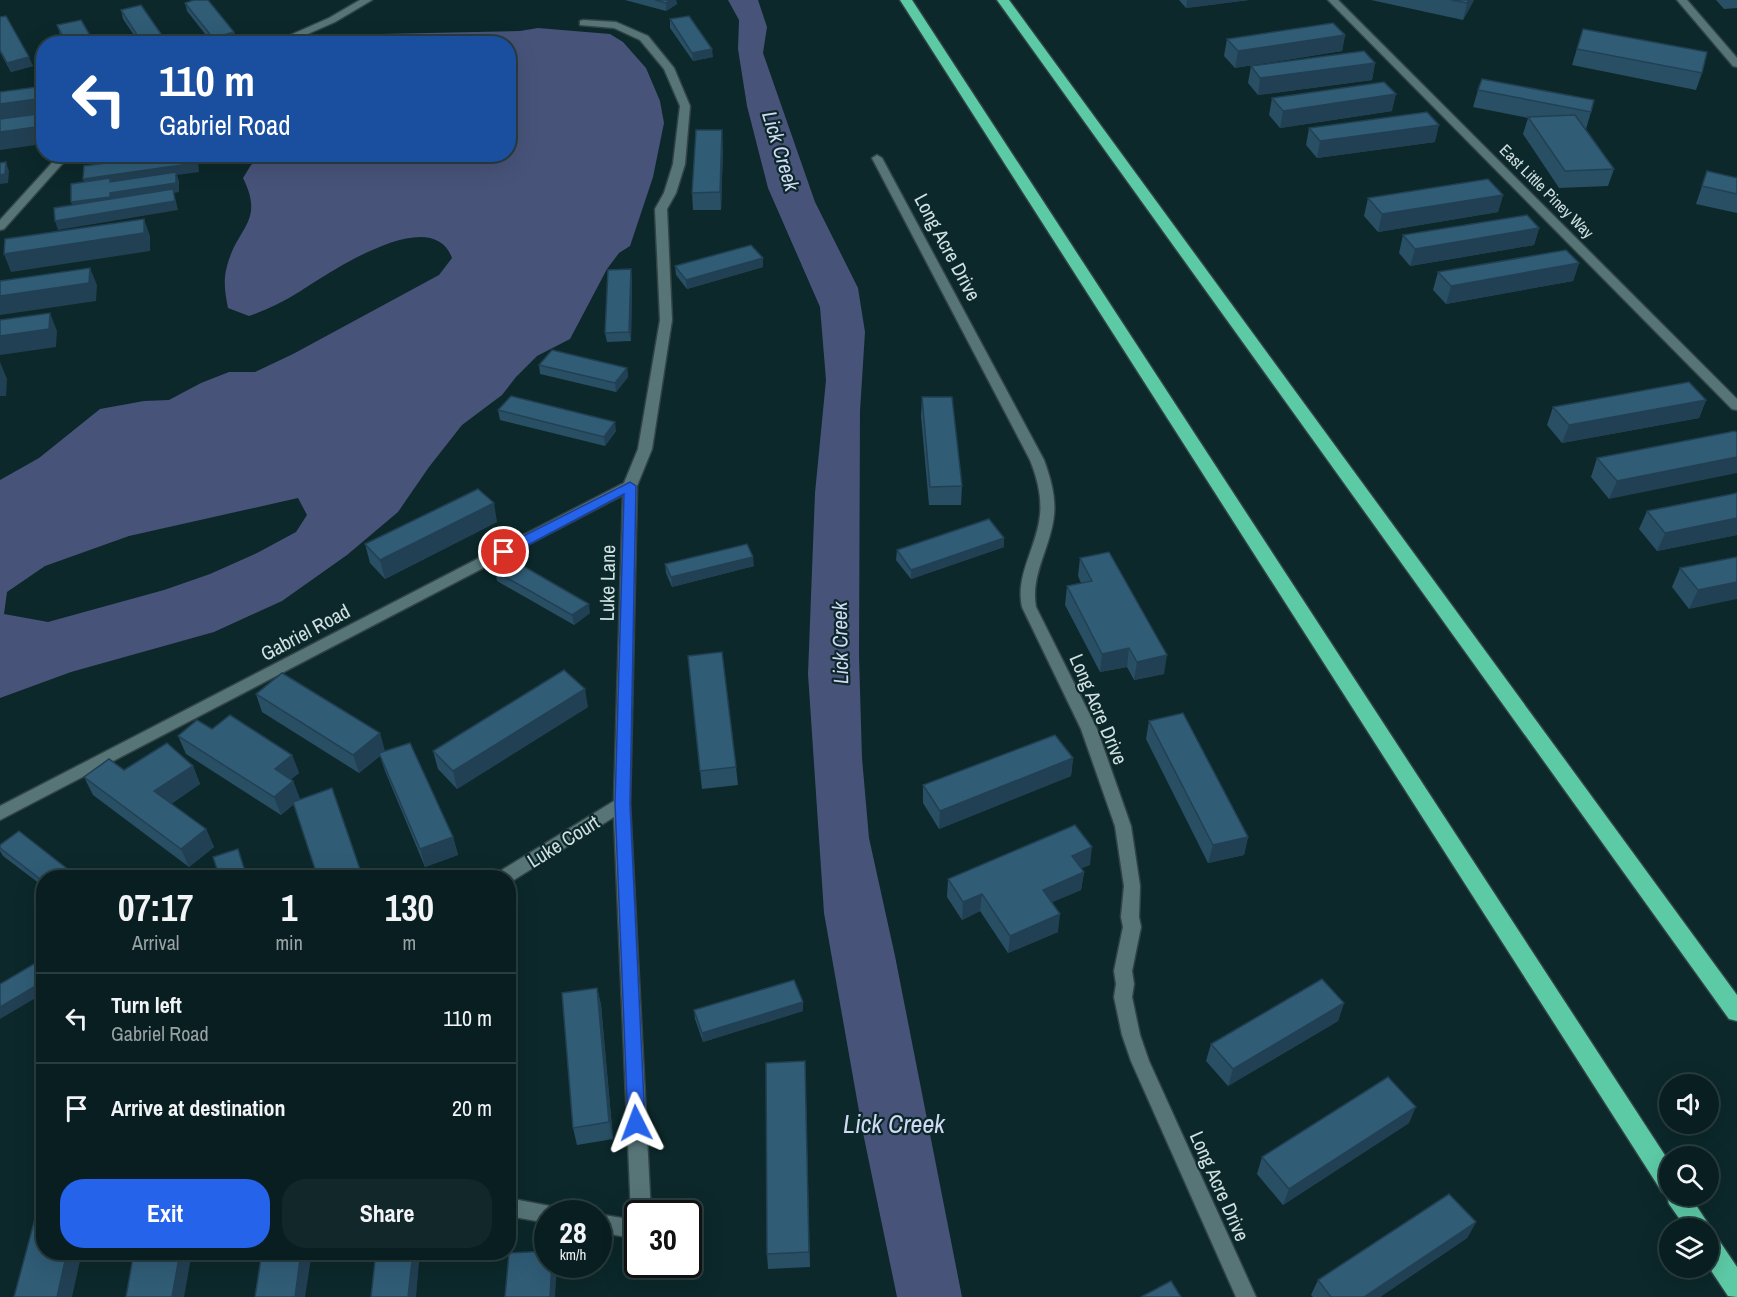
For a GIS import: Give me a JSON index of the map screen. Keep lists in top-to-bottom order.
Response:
{
  "streets": {
    "street": [
      "East Little Piney Way",
      "Long Acre Drive",
      "Luke Lane",
      "Gabriel Road",
      "Luke Court"
    ]
  },
  "crossings": [
    ["Luke Lane", "Gabriel Road"],
    ["Luke Lane", "Luke Court"]
  ],
  "water": ["Lick Creek"],
  "page": {
    "turn": ["110 m", "Gabriel Road"],
    "eta": [
      "07:17",
      "Arrival",
      "1",
      "min",
      "130",
      "m"
    ],
    "list": [
      {
        "name": "Turn left",
        "note": "Gabriel Road",
        "value": "110 m"
      },
      {
        "name": "Arrive at destination",
        "value": "20 m"
      }
    ],
    "buttons": ["Exit", "Share"],
    "speed": "28 km/h",
    "limit": "30"
  }
}
